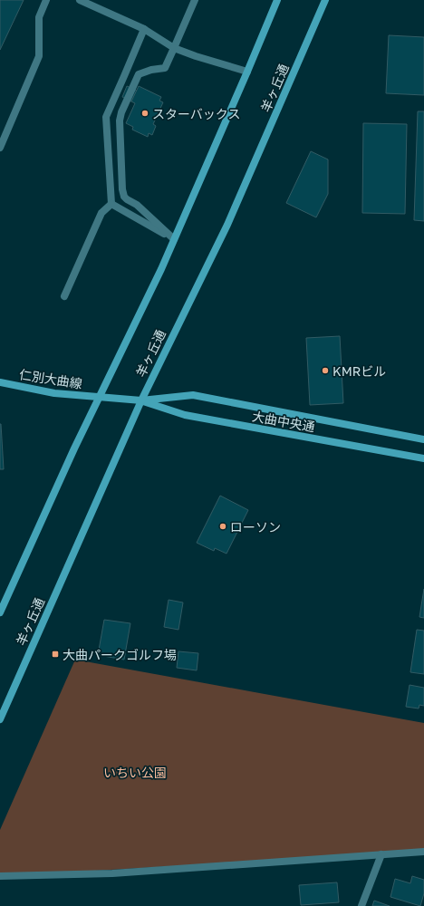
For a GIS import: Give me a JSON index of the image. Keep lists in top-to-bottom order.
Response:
{
  "streets": {
    "main road": ["羊ヶ丘通", "仁別大曲線", "大曲中央通"]
  },
  "crossings": [
    ["羊ヶ丘通", "大曲中央通"],
    ["仁別大曲線", "大曲中央通"]
  ],
  "parks": ["いちい公園"],
  "places": {
    "other": ["スターバックス", "KMRビル", "ローソン"],
    "transit": ["大曲パークゴルフ場"]
  }
}
